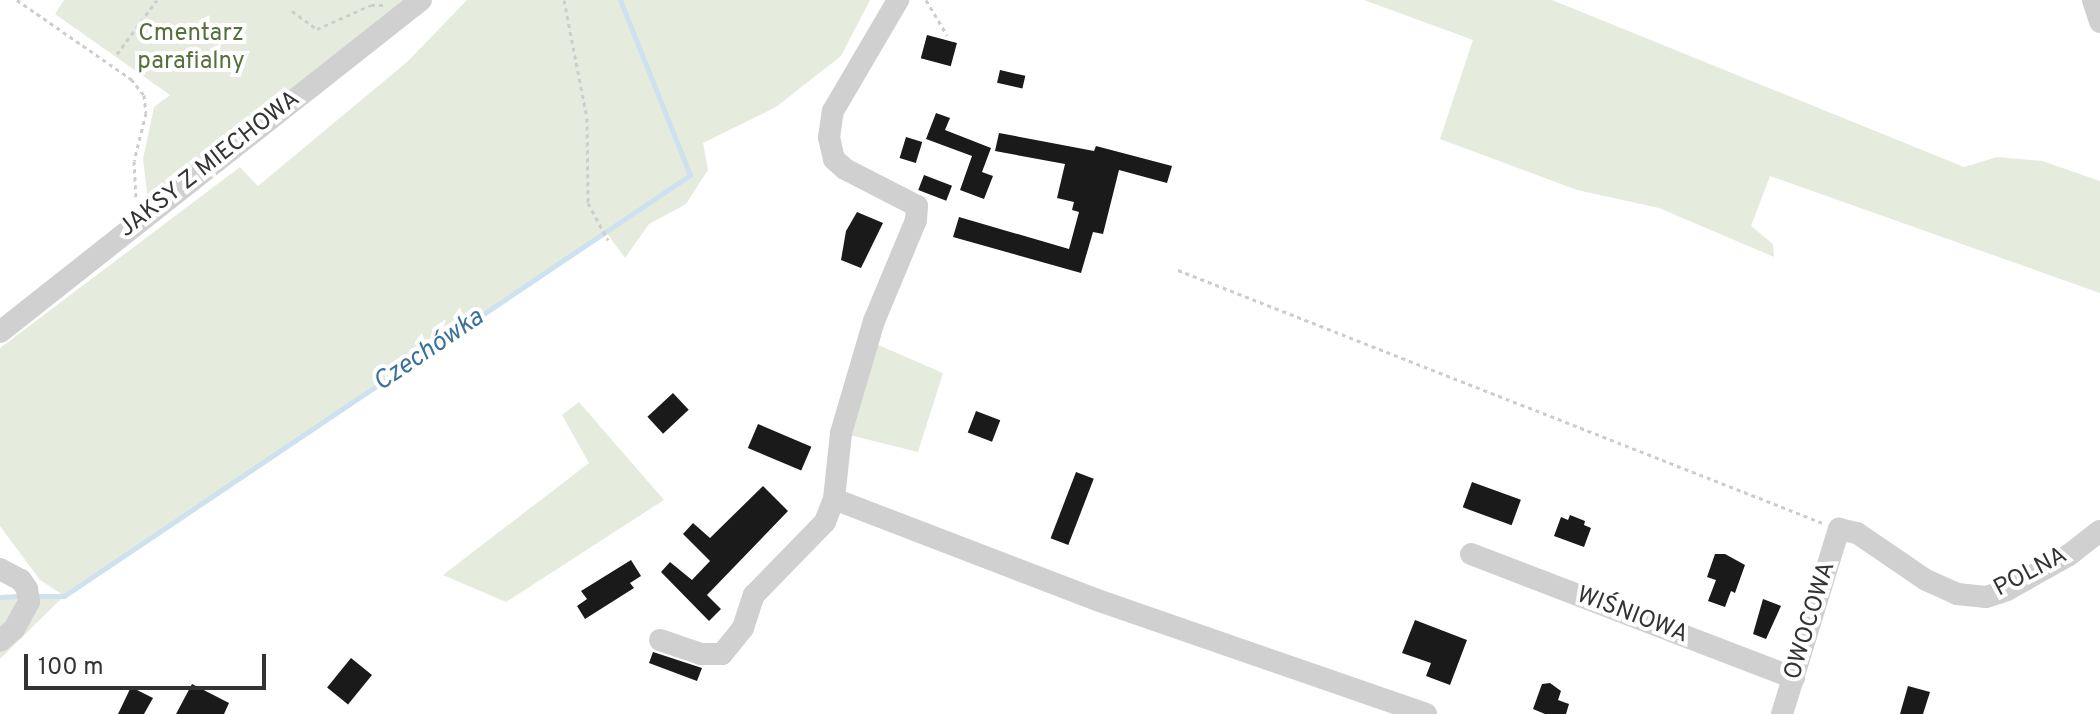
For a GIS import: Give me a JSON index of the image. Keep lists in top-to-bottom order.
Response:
{
  "streets": {
    "street": [
      "JAKSY Z MIECHOWA",
      "POLNA",
      "WIŚNIOWA",
      "OWOCOWA"
    ]
  },
  "crossings": [
    ["POLNA", "OWOCOWA"],
    ["WIŚNIOWA", "OWOCOWA"]
  ],
  "water": ["Czechówka"],
  "parks": ["Cmentarz parafialny"],
  "scale_bar": "100 m"
}
